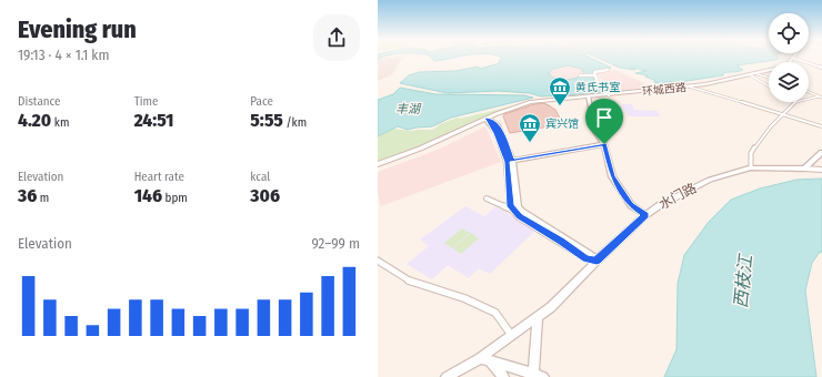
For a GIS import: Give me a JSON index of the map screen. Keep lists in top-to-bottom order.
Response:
{
  "streets": {
    "main road": ["环城西路"],
    "street": ["水门路"]
  },
  "water": ["丰湖", "西枝江"],
  "places": {
    "museum": ["黄氏书室", "宾兴馆"]
  },
  "page": {
    "heading": ["Evening run", "19:13 · 4 × 1.1 km"],
    "stats": [
      ["Distance", "4.20 km"],
      ["Time", "24:51"],
      ["Pace", "5:55 /km"],
      ["Elevation", "36 m"],
      ["Heart rate", "146 bpm"],
      ["kcal", "306"]
    ],
    "chart": ["Elevation", "92–99 m"]
  }
}
